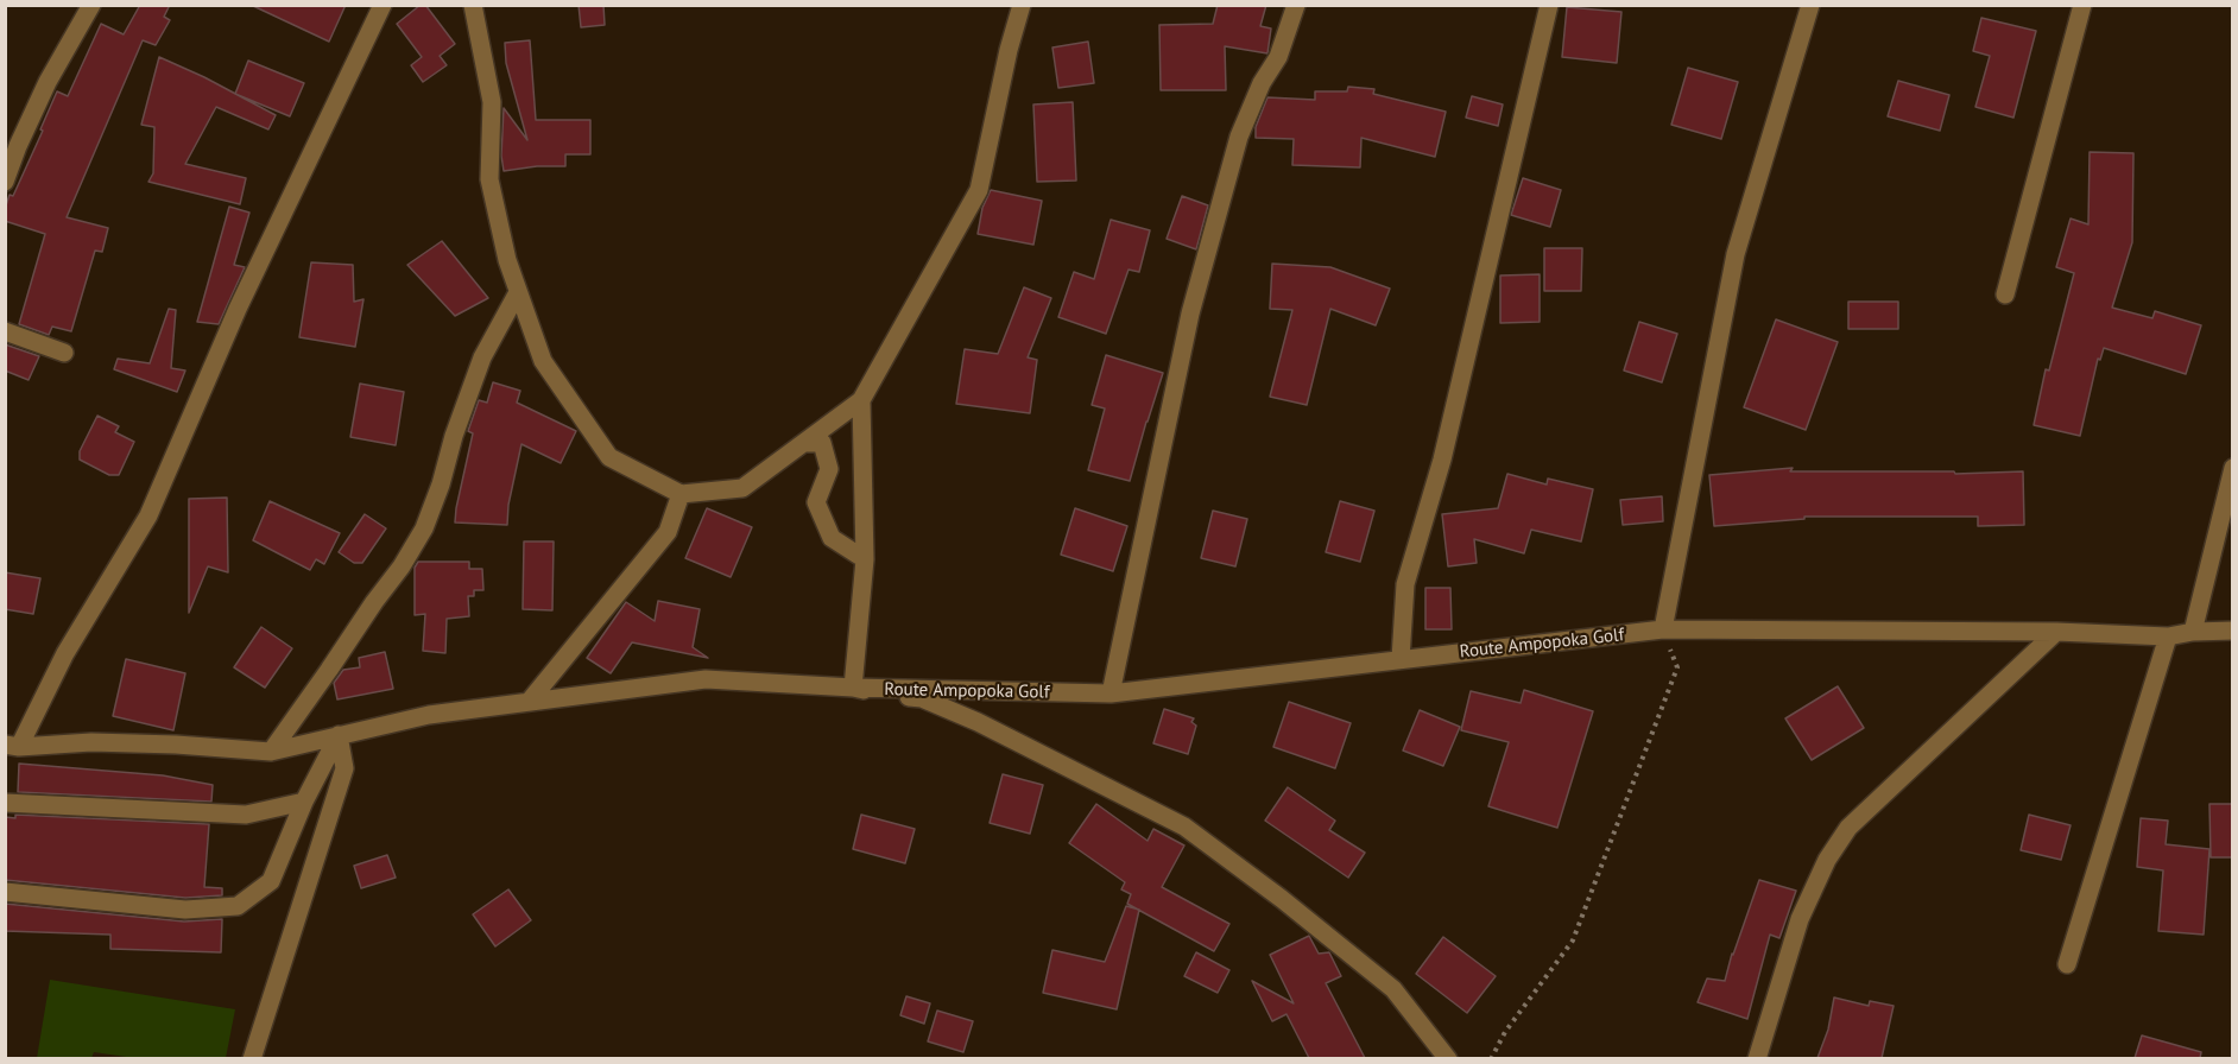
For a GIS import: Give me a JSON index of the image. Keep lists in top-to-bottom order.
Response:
{
  "streets": {
    "street": ["Route Ampopoka Golf"]
  }
}
